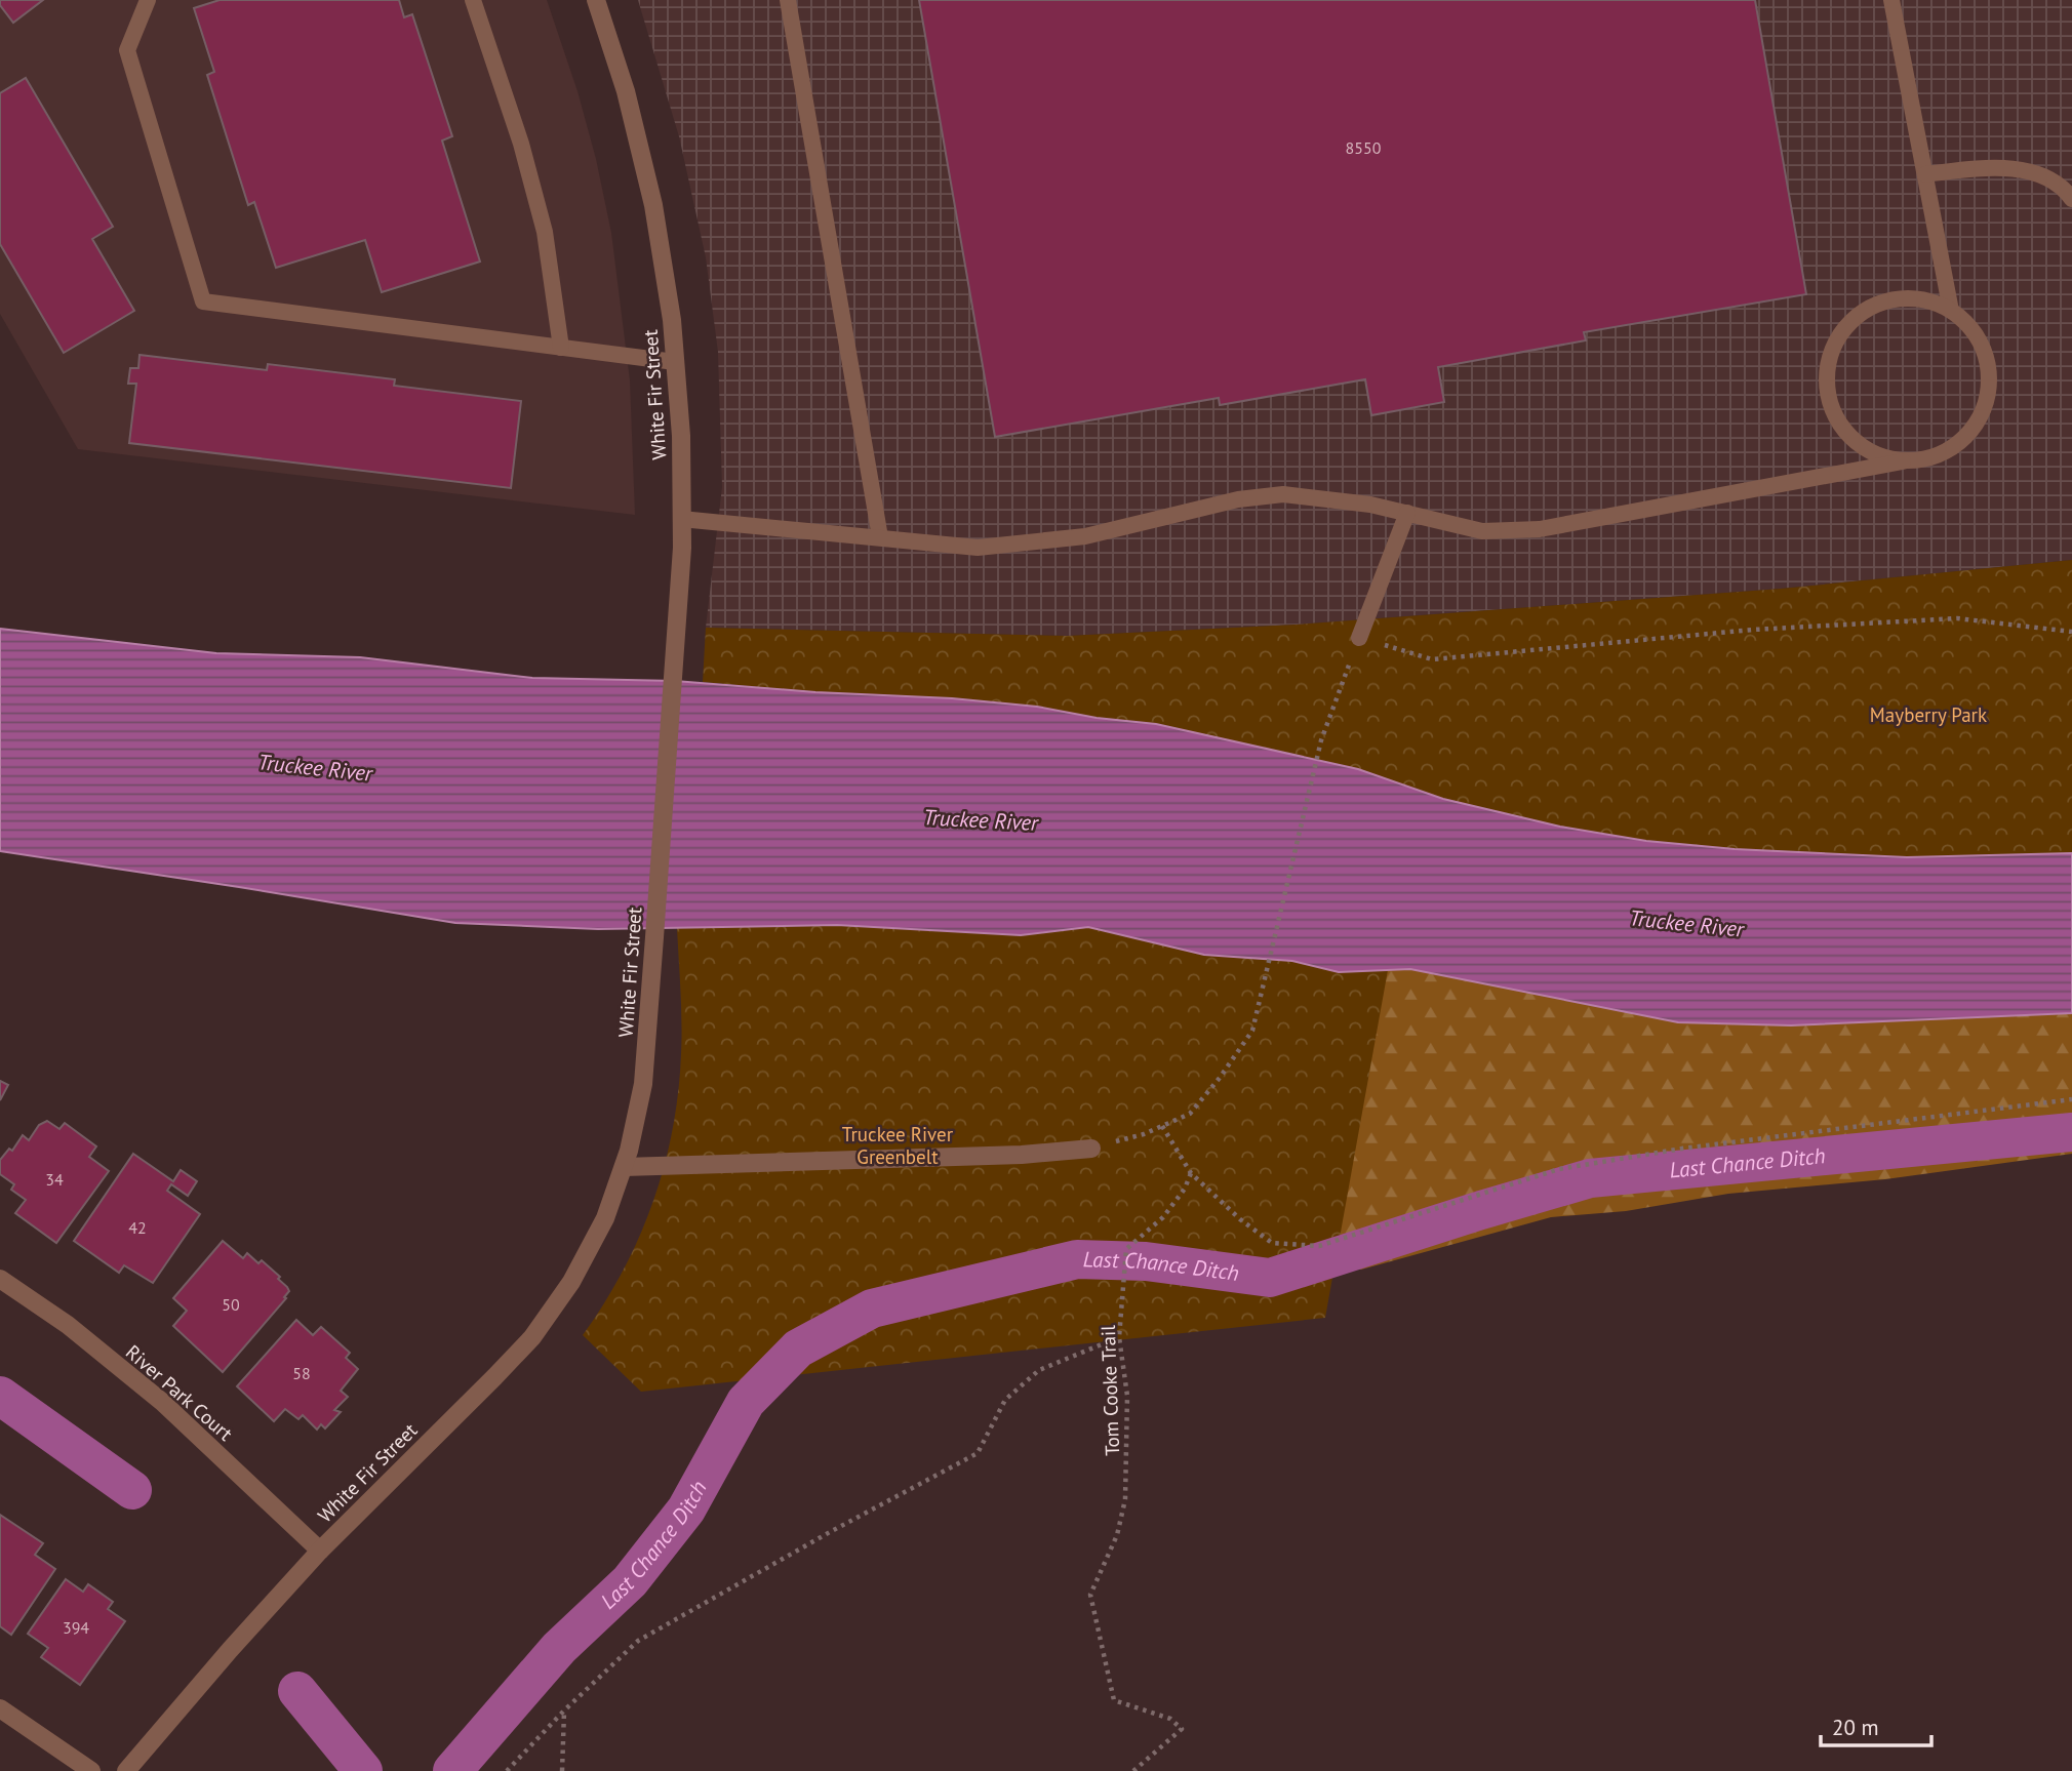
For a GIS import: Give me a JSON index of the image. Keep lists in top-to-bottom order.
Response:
{
  "streets": {
    "street": ["White Fir Street", "River Park Court"],
    "path": ["Tom Cooke Trail"]
  },
  "crossings": [
    ["White Fir Street", "River Park Court"]
  ],
  "water": ["Truckee River", "Last Chance Ditch"],
  "parks": ["Mayberry Park", "Truckee River Greenbelt"],
  "house_numbers": [
    "8550",
    "34",
    "42",
    "50",
    "58",
    "394"
  ],
  "scale_bar": "20 m"
}
